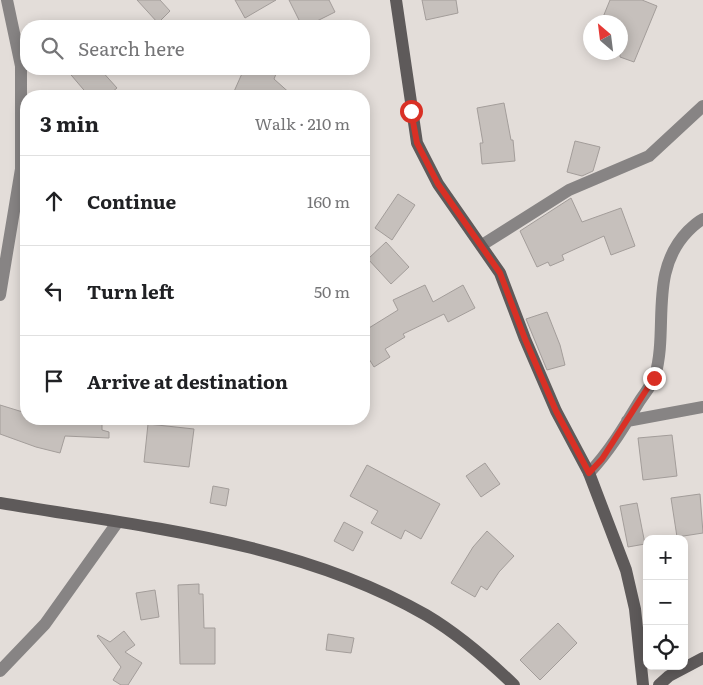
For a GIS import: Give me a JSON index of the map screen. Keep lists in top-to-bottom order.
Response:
{
  "north": "top left",
  "page": {
    "search": "Search here",
    "heading": ["3 min", "Walk · 210 m"],
    "list": [
      ["Continue", "160 m"],
      ["Turn left", "50 m"],
      "Arrive at destination"
    ],
    "map_buttons": ["+", "−"]
  }
}
